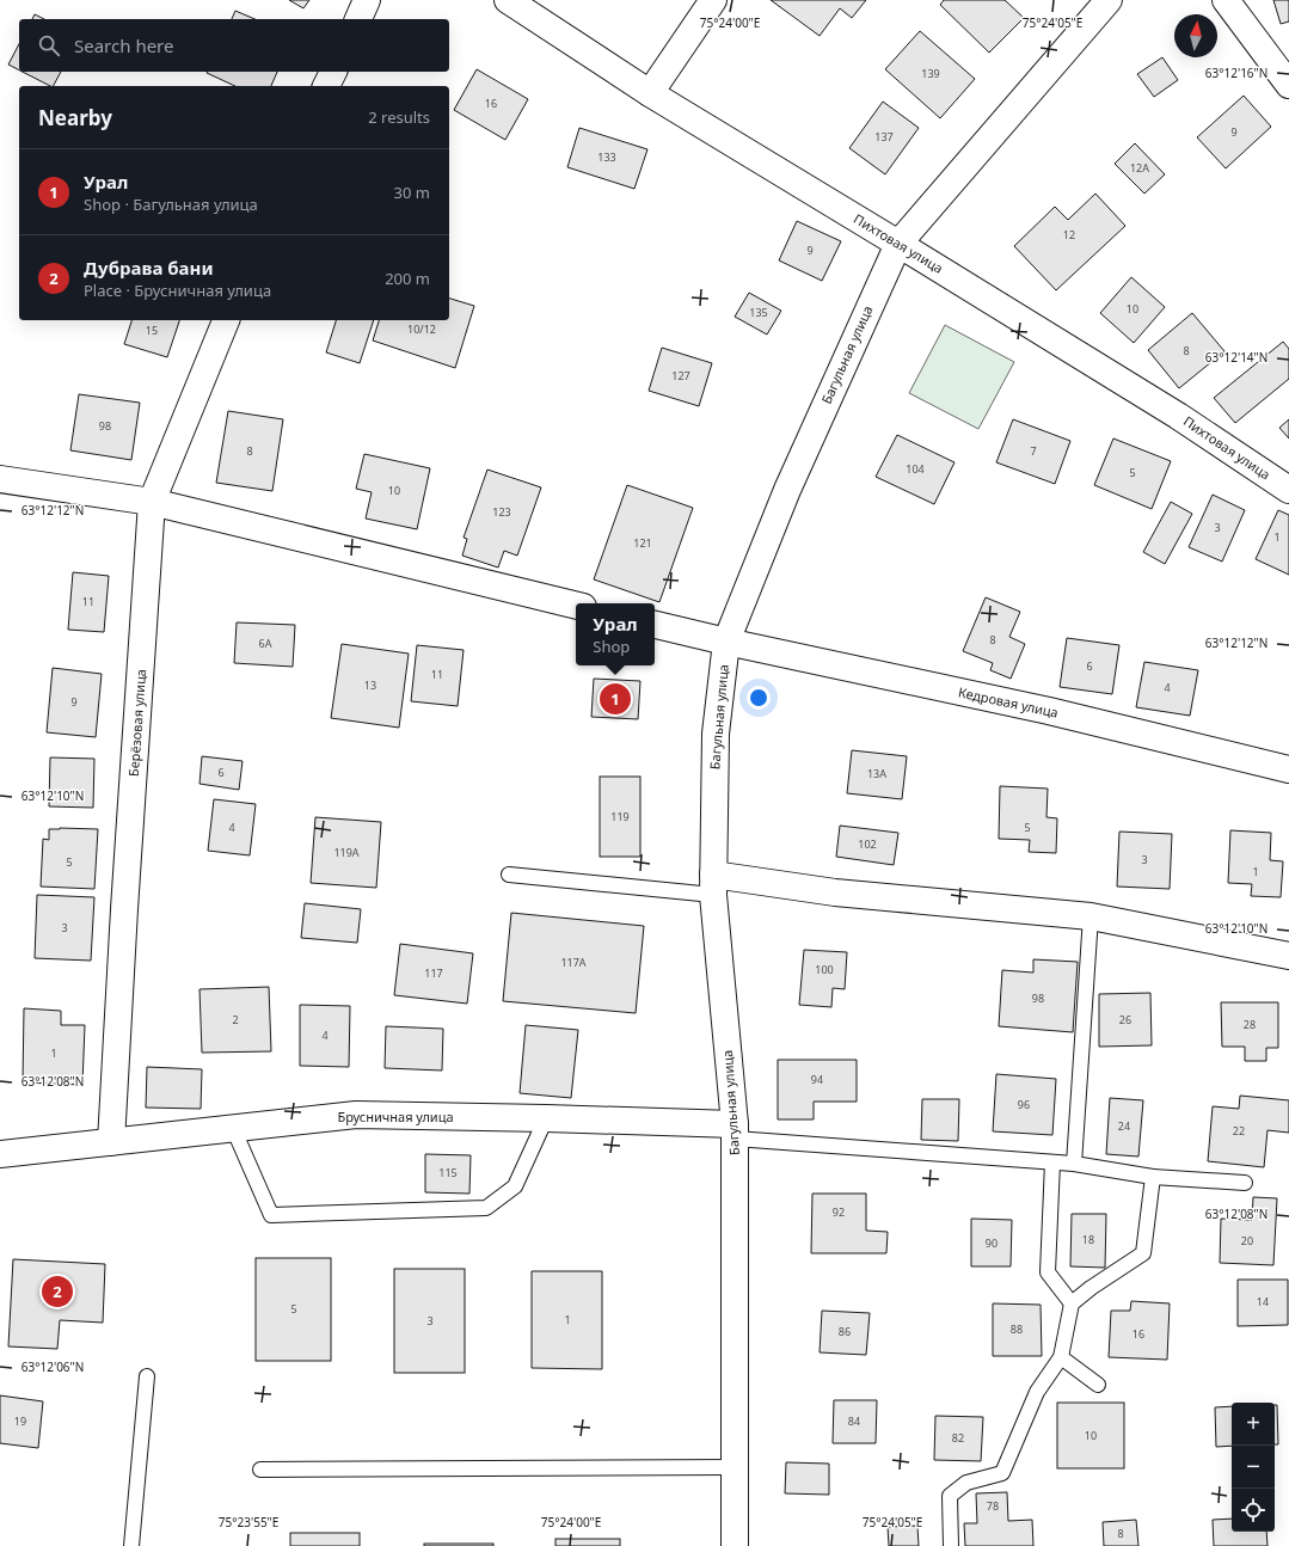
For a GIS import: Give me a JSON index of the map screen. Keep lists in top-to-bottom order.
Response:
{
  "streets": {
    "street": [
      "Пихтовая улица",
      "Багульная улица",
      "Кедровая улица",
      "Берёзовая улица",
      "Брусничная улица"
    ]
  },
  "crossings": [
    ["Пихтовая улица", "Багульная улица"],
    ["Багульная улица", "Кедровая улица"],
    ["Багульная улица", "Брусничная улица"],
    ["Берёзовая улица", "Брусничная улица"]
  ],
  "house_numbers": [
    "139",
    "16",
    "9",
    "137",
    "133",
    "12А",
    "12",
    "9",
    "10",
    "135",
    "10/12",
    "15",
    "8",
    "127",
    "98",
    "8",
    "7",
    "104",
    "5",
    "10",
    "123",
    "3",
    "1",
    "121",
    "11",
    "8",
    "6А",
    "6",
    "11",
    "13",
    "4",
    "9",
    "6",
    "13А",
    "119",
    "4",
    "5",
    "102",
    "119А",
    "3",
    "5",
    "1",
    "3",
    "117А",
    "100",
    "117",
    "98",
    "2",
    "26",
    "28",
    "4",
    "1",
    "94",
    "96",
    "24",
    "22",
    "115",
    "92",
    "18",
    "20",
    "90",
    "14",
    "5",
    "1",
    "3",
    "88",
    "86",
    "16",
    "19",
    "84",
    "10",
    "82",
    "78",
    "8"
  ],
  "north": "top",
  "page": {
    "search": "Search here",
    "heading": ["Nearby", "2 results"],
    "list": [
      {
        "mark": "1",
        "name": "Урал",
        "note": "Shop · Багульная улица",
        "value": "30 m"
      },
      {
        "mark": "2",
        "name": "Дубрава бани",
        "note": "Place · Брусничная улица",
        "value": "200 m"
      }
    ],
    "popup": ["Урал", "Shop"],
    "pins": ["1", "2"],
    "map_buttons": ["+", "−"]
  },
  "coordinates": [
    "75°24'00\"E",
    "75°24'05\"E",
    "63°12'16\"N",
    "63°12'14\"N",
    "63°12'12\"N",
    "63°12'10\"N",
    "63°12'08\"N",
    "63°12'06\"N",
    "75°23'55\"E"
  ]
}
